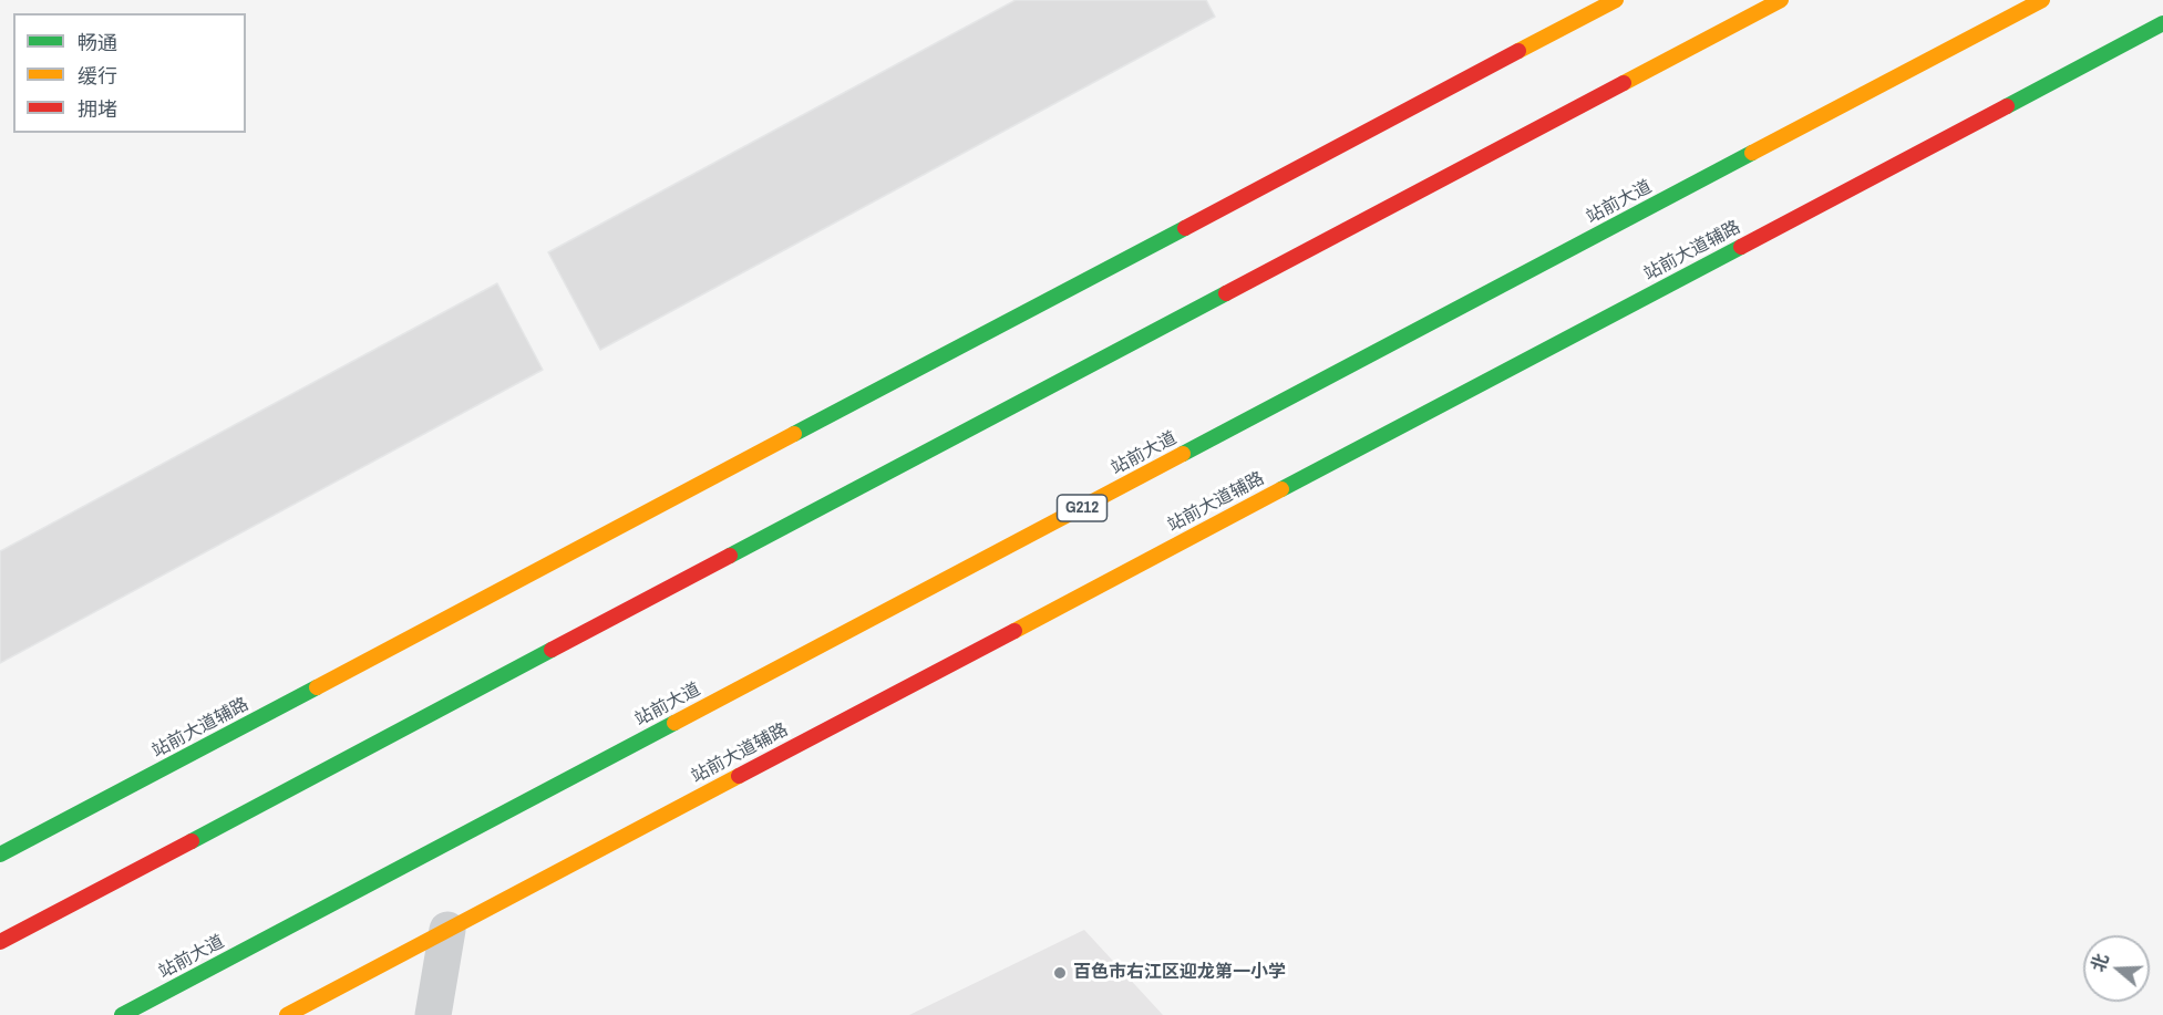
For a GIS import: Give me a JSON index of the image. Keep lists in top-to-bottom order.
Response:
{
  "streets": {
    "main road": ["站前大道", "站前大道辅路", "G212"]
  },
  "places": ["百色市右江区迎龙第一小学"],
  "legend": ["畅通", "缓行", "拥堵"],
  "north": "left"
}
